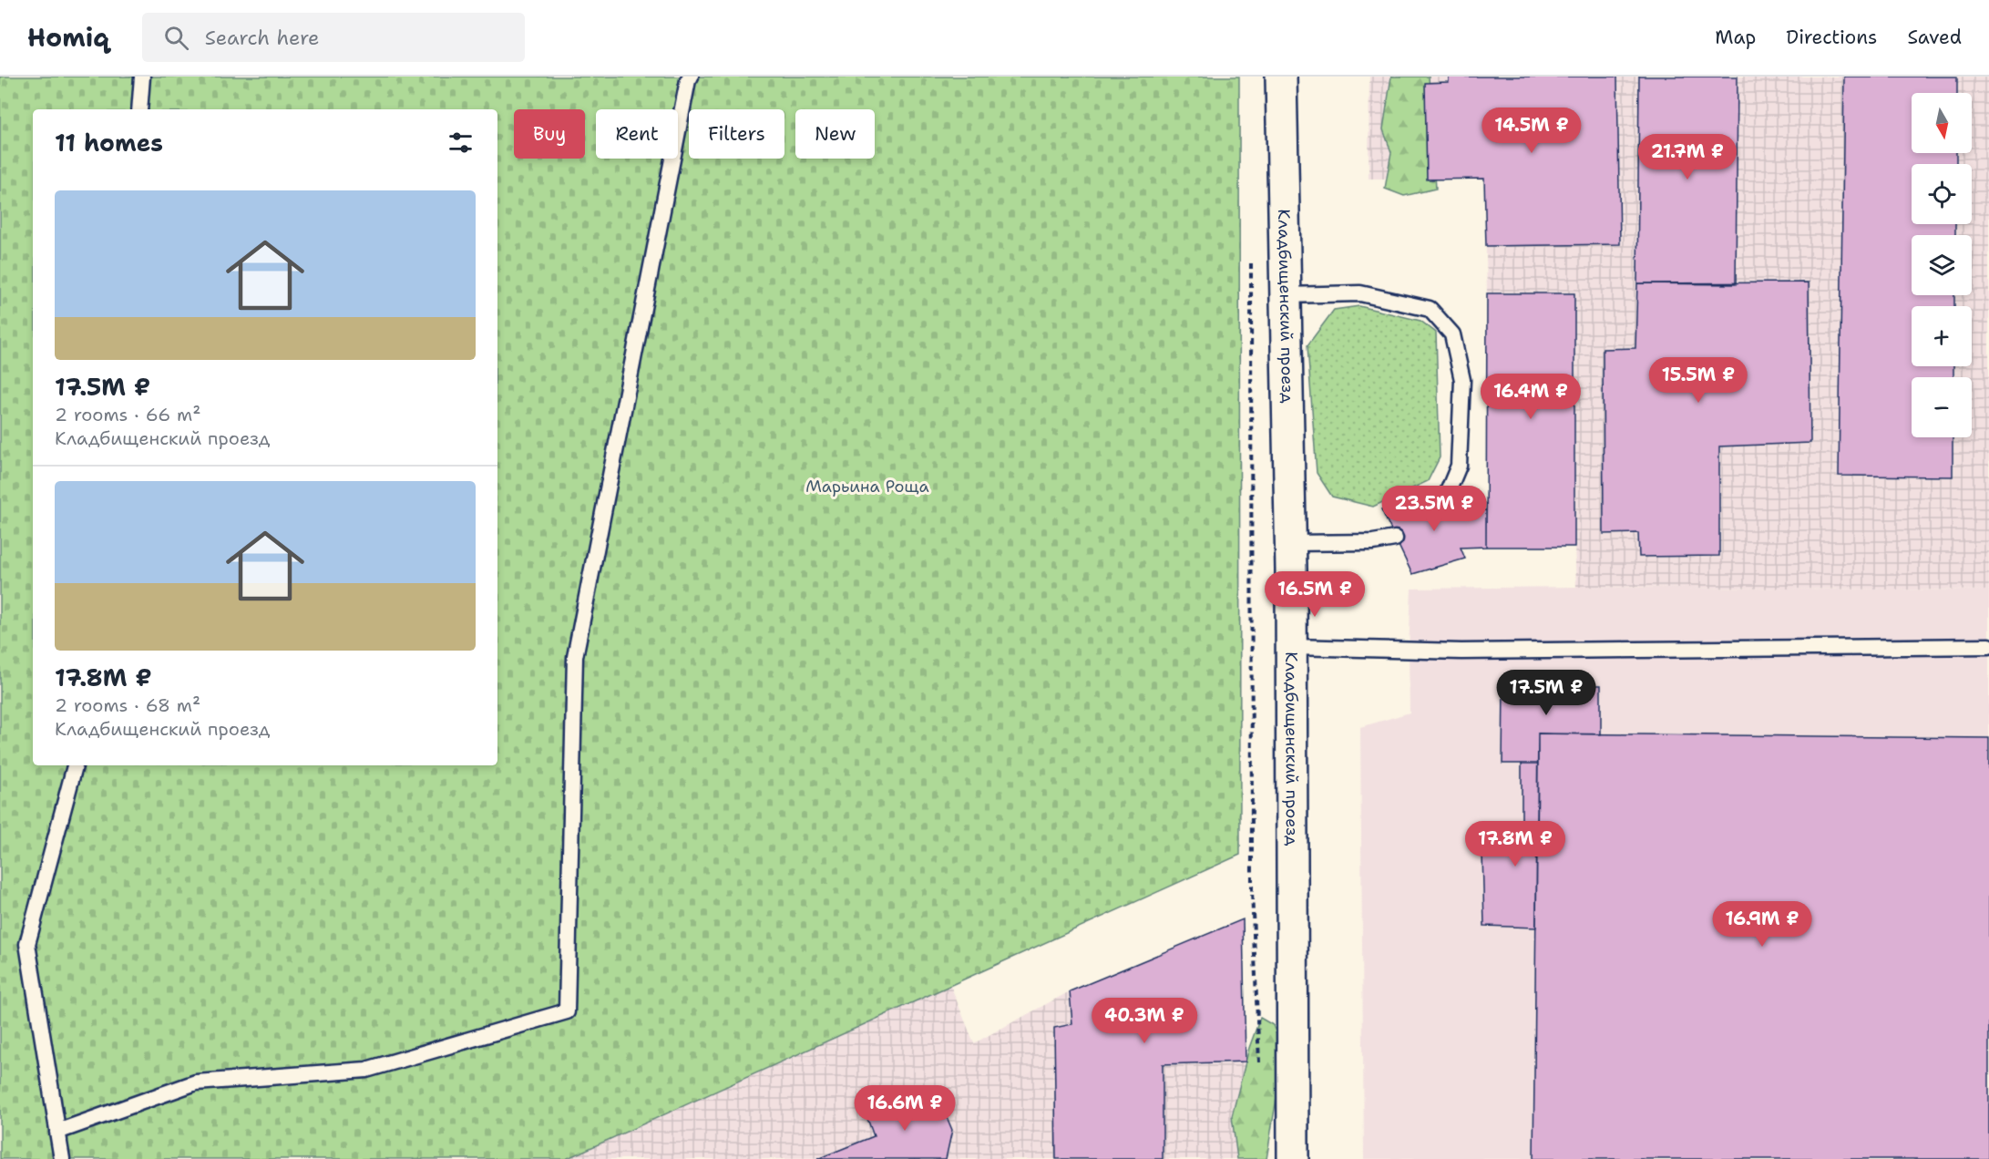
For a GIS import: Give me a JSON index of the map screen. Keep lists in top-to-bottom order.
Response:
{
  "streets": {
    "street": ["Кладбищенский проезд"]
  },
  "parks": ["Марьина Роща"],
  "north": "bottom",
  "page": {
    "header": "Homiq",
    "search": "Search here",
    "nav": ["Map", "Directions", "Saved"],
    "map_buttons": ["+", "−"],
    "price": [
      "14.5M ₽",
      "21.7M ₽",
      "15.5M ₽",
      "16.4M ₽",
      "23.5M ₽",
      "16.5M ₽",
      "17.5M ₽",
      "17.8M ₽",
      "16.9M ₽",
      "40.3M ₽",
      "16.6M ₽"
    ],
    "chip": [
      "Buy",
      "Rent",
      "Filters",
      "New"
    ],
    "heading": "11 homes",
    "list": [
      {
        "name": "17.5M ₽",
        "note": "2 rooms · 66 m² · Кладбищенский проезд"
      },
      {
        "name": "17.8M ₽",
        "note": "2 rooms · 68 m² · Кладбищенский проезд"
      }
    ]
  }
}
